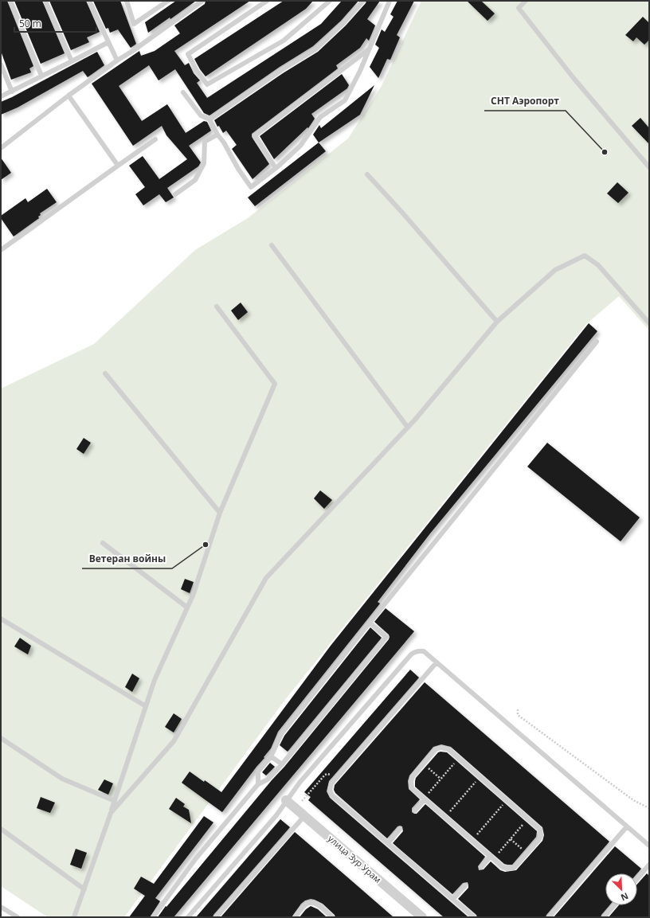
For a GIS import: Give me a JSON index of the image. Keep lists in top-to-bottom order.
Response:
{
  "streets": {
    "street": ["улица Зур Урам"]
  },
  "places": ["СНТ Аэропорт", "Ветеран войны"],
  "scale_bar": "50 m",
  "north": "bottom right"
}
